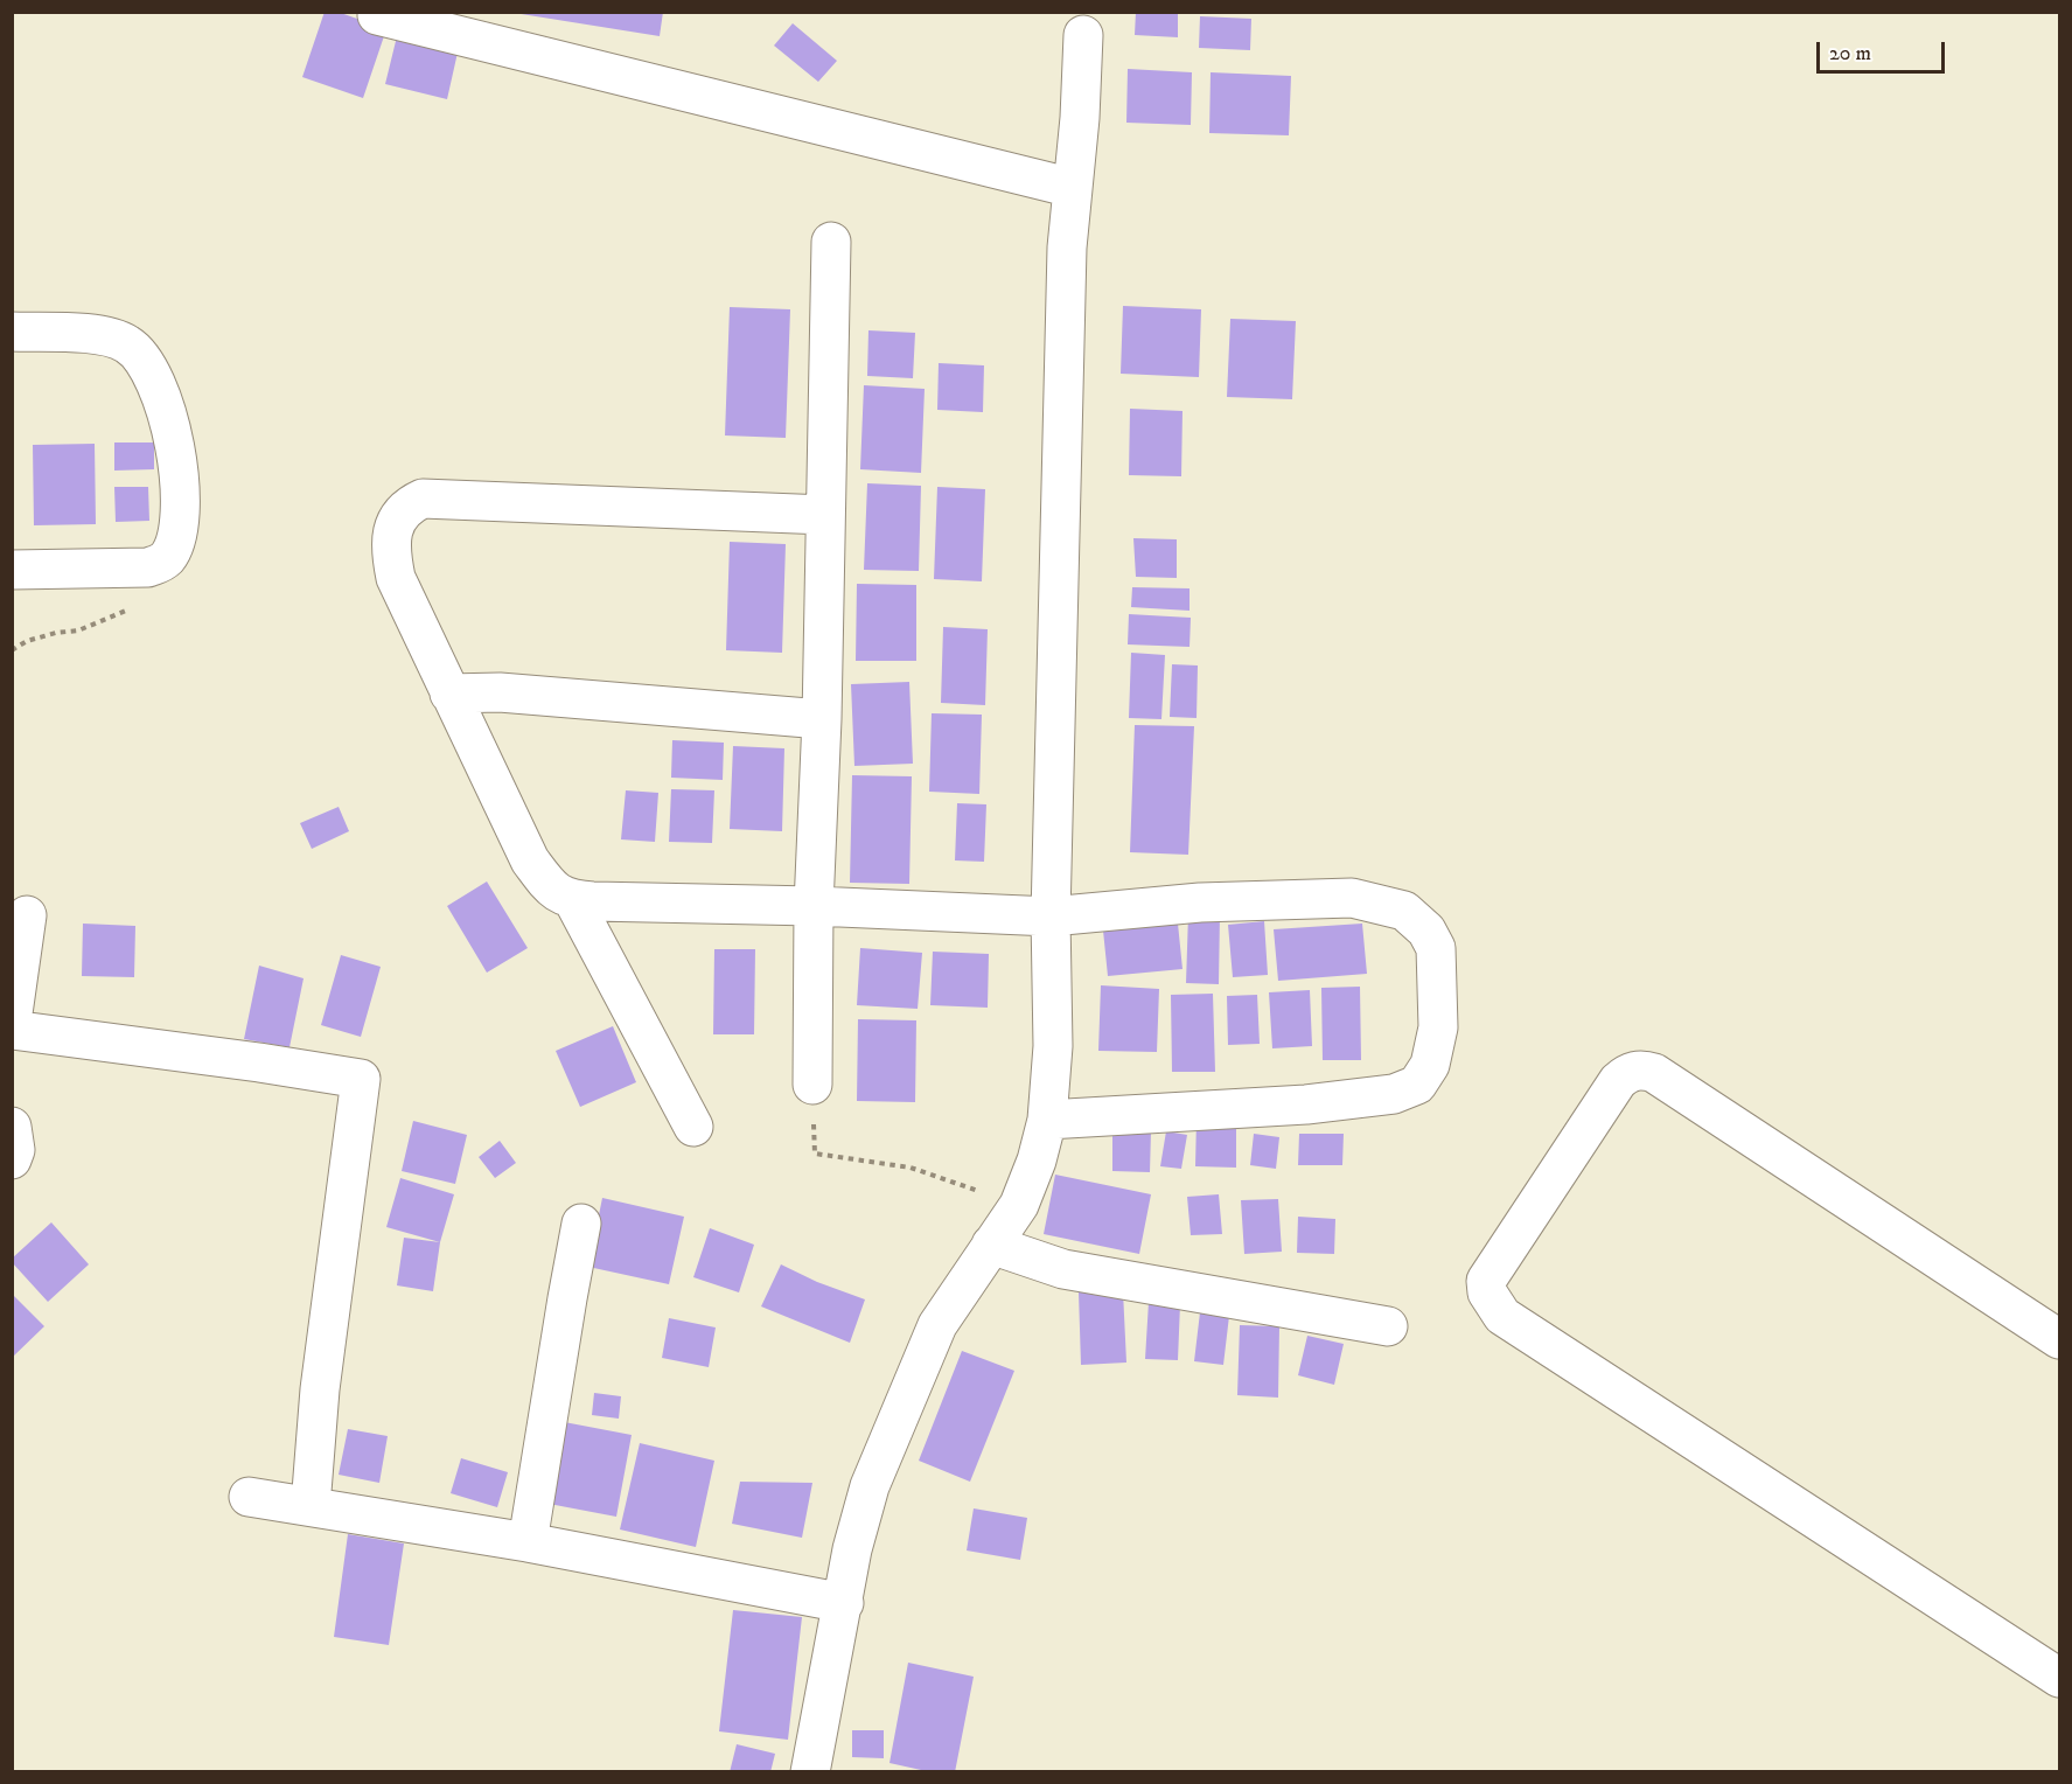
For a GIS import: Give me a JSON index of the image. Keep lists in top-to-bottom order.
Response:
{
  "scale_bar": "20 m"
}
